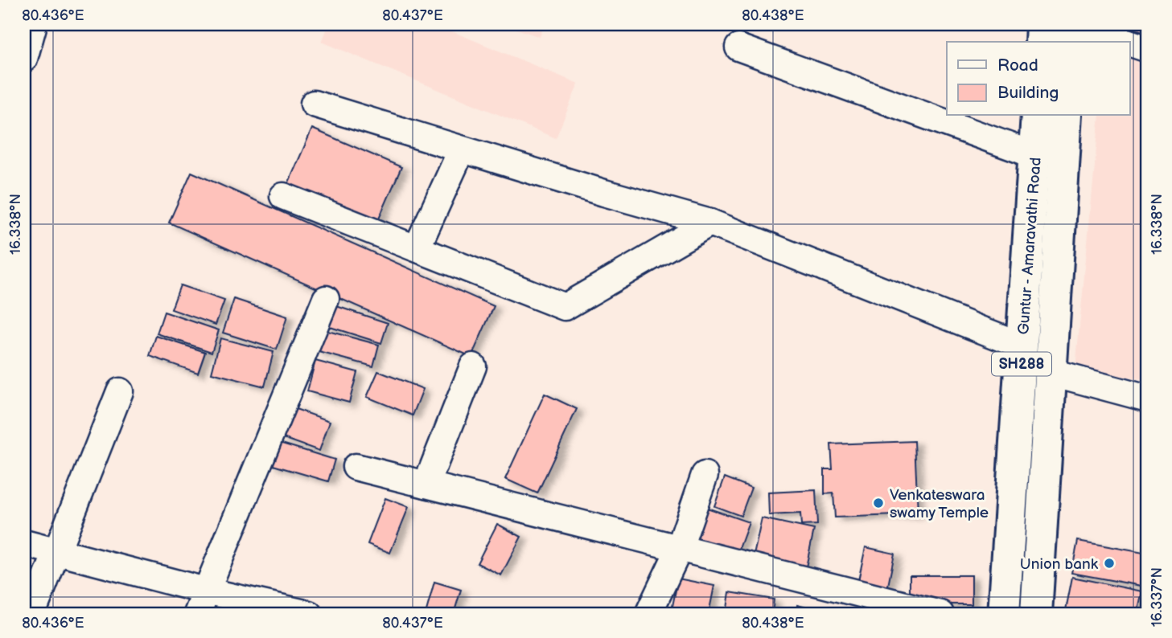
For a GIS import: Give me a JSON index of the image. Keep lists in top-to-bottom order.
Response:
{
  "streets": {
    "main road": ["Guntur - Amaravathi Road", "SH288"]
  },
  "places": ["Venkateswara swamy Temple", "Union bank"],
  "legend": ["Road", "Building"],
  "coordinates": [
    "80.436°E",
    "80.437°E",
    "80.438°E",
    "16.338°N",
    "16.337°N"
  ]
}
